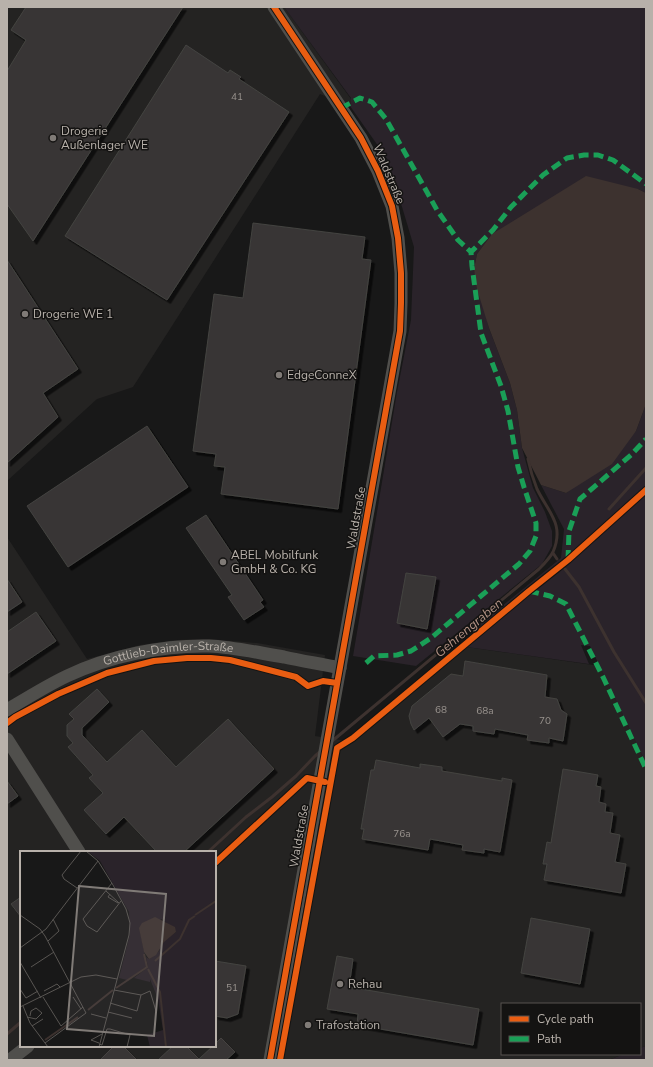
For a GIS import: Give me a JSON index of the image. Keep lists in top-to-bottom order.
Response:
{
  "streets": {
    "street": ["Waldstraße", "Gottlieb-Daimler-Straße"]
  },
  "crossings": [
    ["Waldstraße", "Gottlieb-Daimler-Straße"]
  ],
  "water": ["Gehrengraben"],
  "places": [
    "Drogerie Außenlager WE",
    "Drogerie WE 1",
    "EdgeConneX",
    "ABEL Mobilfunk GmbH & Co. KG",
    "Rehau",
    "Trafostation"
  ],
  "house_numbers": [
    "41",
    "68",
    "68a",
    "70",
    "76a",
    "51"
  ],
  "legend": ["Cycle path", "Path"]
}
